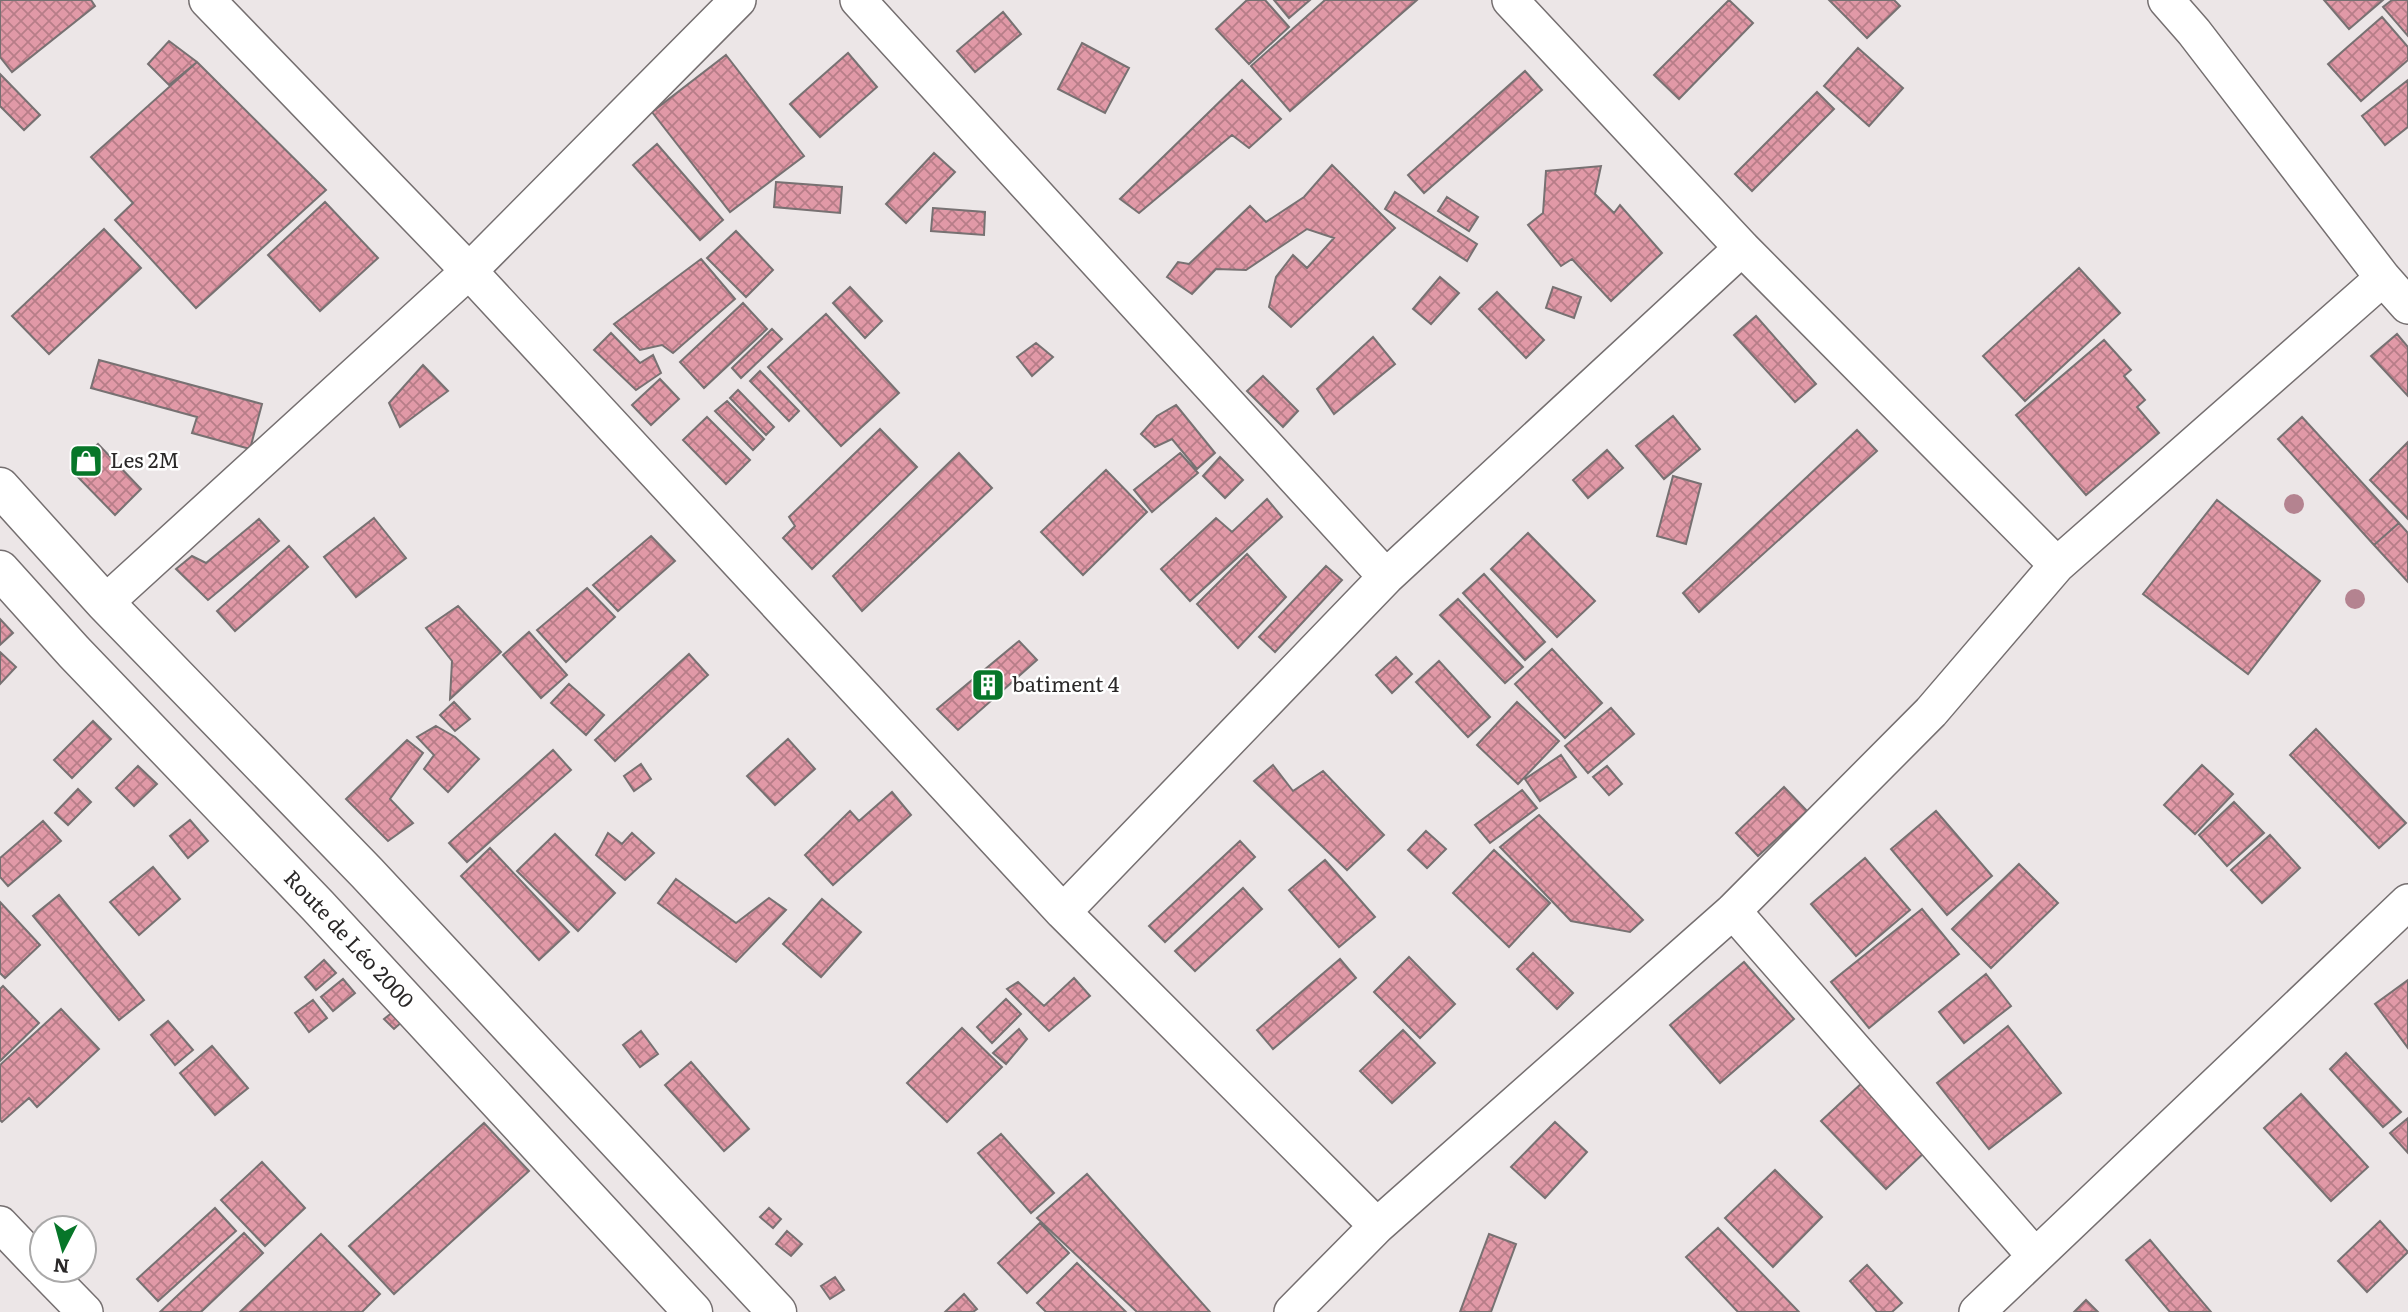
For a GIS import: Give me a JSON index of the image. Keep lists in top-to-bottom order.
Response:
{
  "streets": {
    "street": ["Route de Léo 2000"]
  },
  "places": {
    "shop": ["Les 2M"],
    "building": ["batiment 4"]
  },
  "north": "bottom"
}
